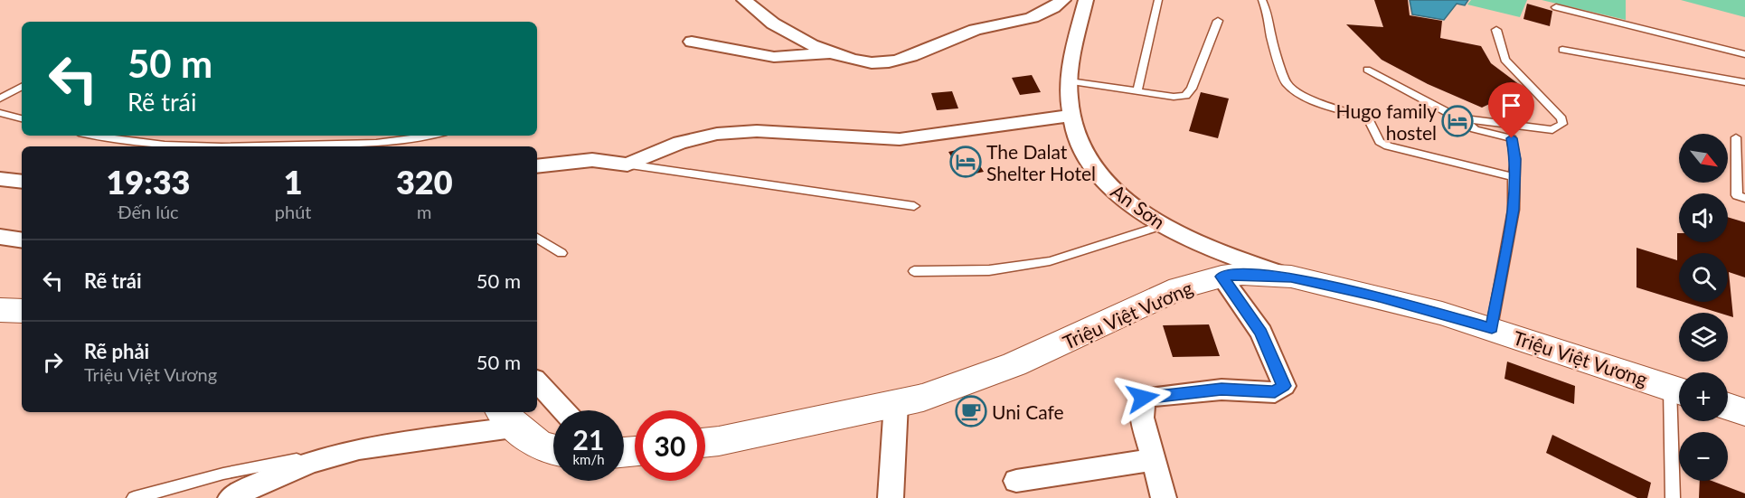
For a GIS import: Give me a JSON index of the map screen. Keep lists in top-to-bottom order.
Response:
{
  "streets": {
    "street": ["An Sơn", "Triệu Việt Vương"]
  },
  "crossings": [
    ["An Sơn", "Triệu Việt Vương"]
  ],
  "places": {
    "hotel": ["Hugo family hostel", "The Dalat Shelter Hotel"],
    "cafe": ["Uni Cafe"]
  },
  "north": "bottom right",
  "page": {
    "turn": ["50 m", "Rẽ trái"],
    "map_buttons": ["+", "−"],
    "eta": [
      "19:33",
      "Đến lúc",
      "1",
      "phút",
      "320",
      "m"
    ],
    "list": [
      {
        "name": "Rẽ trái",
        "value": "50 m"
      },
      {
        "name": "Rẽ phải",
        "note": "Triệu Việt Vương",
        "value": "50 m"
      }
    ],
    "speed": "21 km/h",
    "limit": "30"
  }
}
